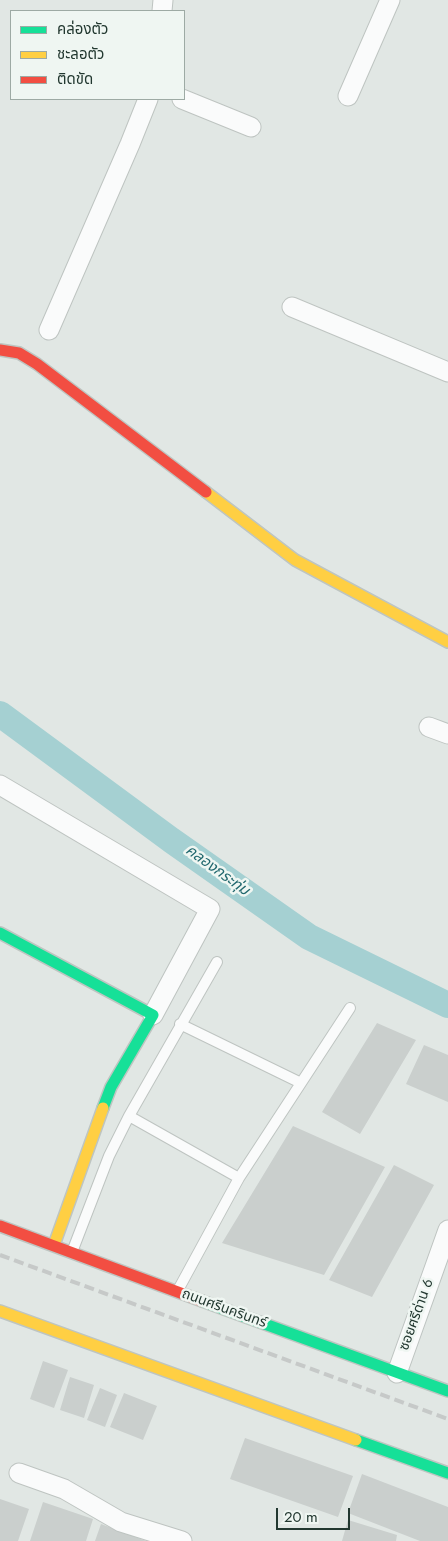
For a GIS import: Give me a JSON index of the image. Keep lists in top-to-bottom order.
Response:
{
  "streets": {
    "main road": ["ถนนศรีนครินทร์"],
    "street": ["ซอยศรีด่าน 6"]
  },
  "crossings": [
    ["ถนนศรีนครินทร์", "ซอยศรีด่าน 6"]
  ],
  "water": ["คลองกระทุ่ม"],
  "legend": ["คล่องตัว", "ชะลอตัว", "ติดขัด"],
  "scale_bar": "20 m"
}
